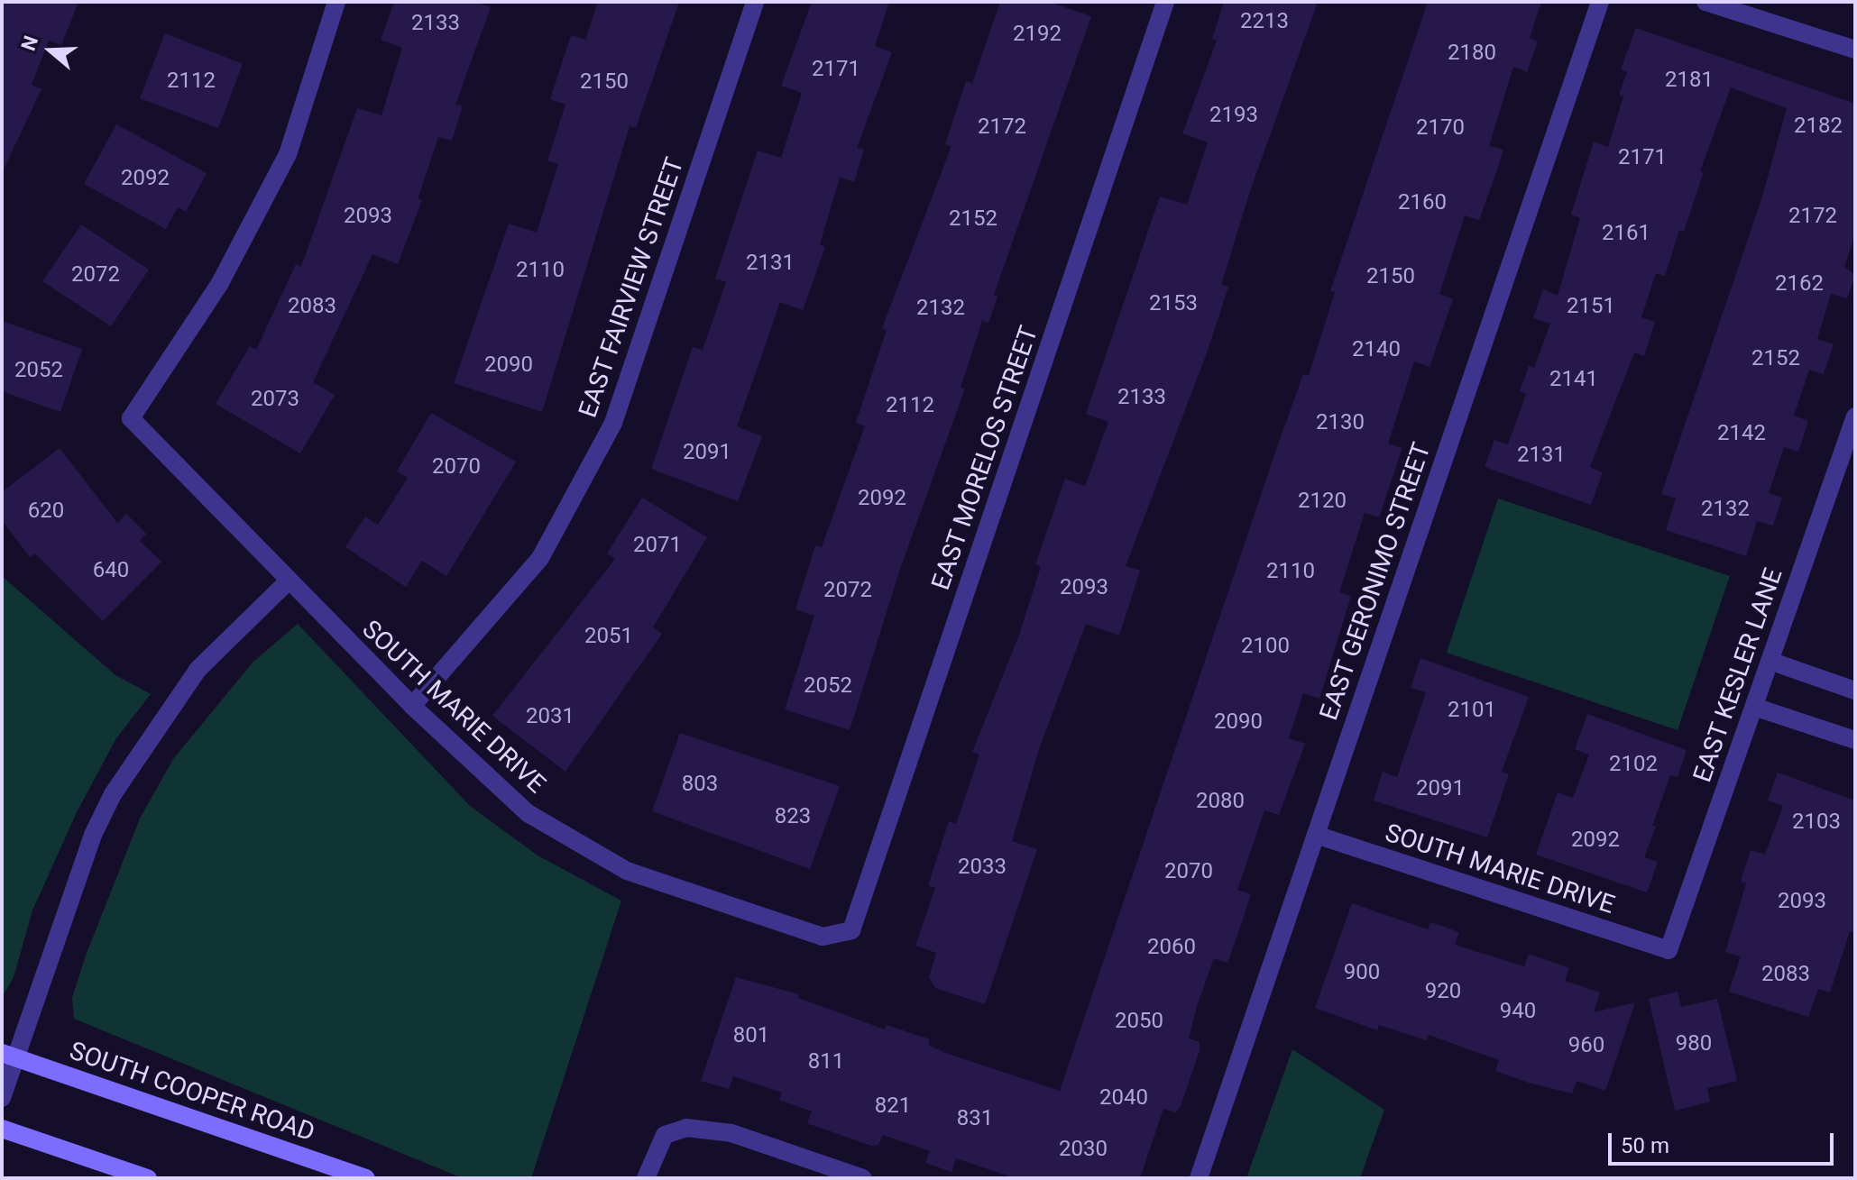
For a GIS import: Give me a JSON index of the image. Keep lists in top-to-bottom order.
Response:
{
  "streets": {
    "main road": ["SOUTH COOPER ROAD"],
    "street": [
      "EAST FAIRVIEW STREET",
      "EAST MORELOS STREET",
      "EAST GERONIMO STREET",
      "EAST KESLER LANE",
      "SOUTH MARIE DRIVE"
    ]
  },
  "crossings": [
    ["EAST FAIRVIEW STREET", "SOUTH MARIE DRIVE"],
    ["EAST MORELOS STREET", "SOUTH MARIE DRIVE"],
    ["EAST GERONIMO STREET", "SOUTH MARIE DRIVE"],
    ["EAST KESLER LANE", "SOUTH MARIE DRIVE"]
  ],
  "house_numbers": [
    "2213",
    "2133",
    "2192",
    "2180",
    "2171",
    "2181",
    "2112",
    "2150",
    "2193",
    "2182",
    "2172",
    "2170",
    "2171",
    "2092",
    "2160",
    "2093",
    "2172",
    "2152",
    "2161",
    "2131",
    "2110",
    "2072",
    "2150",
    "2162",
    "2153",
    "2083",
    "2151",
    "2132",
    "2140",
    "2152",
    "2090",
    "2052",
    "2141",
    "2133",
    "2073",
    "2112",
    "2130",
    "2142",
    "2091",
    "2131",
    "2070",
    "2092",
    "2120",
    "2132",
    "620",
    "2071",
    "640",
    "2110",
    "2093",
    "2072",
    "2051",
    "2100",
    "2052",
    "2101",
    "2031",
    "2090",
    "2102",
    "803",
    "2091",
    "2080",
    "823",
    "2103",
    "2092",
    "2033",
    "2070",
    "2093",
    "2060",
    "900",
    "2083",
    "920",
    "940",
    "2050",
    "801",
    "980",
    "960",
    "811",
    "2040",
    "821",
    "831",
    "2030"
  ],
  "scale_bar": "50 m",
  "north": "left"
}
